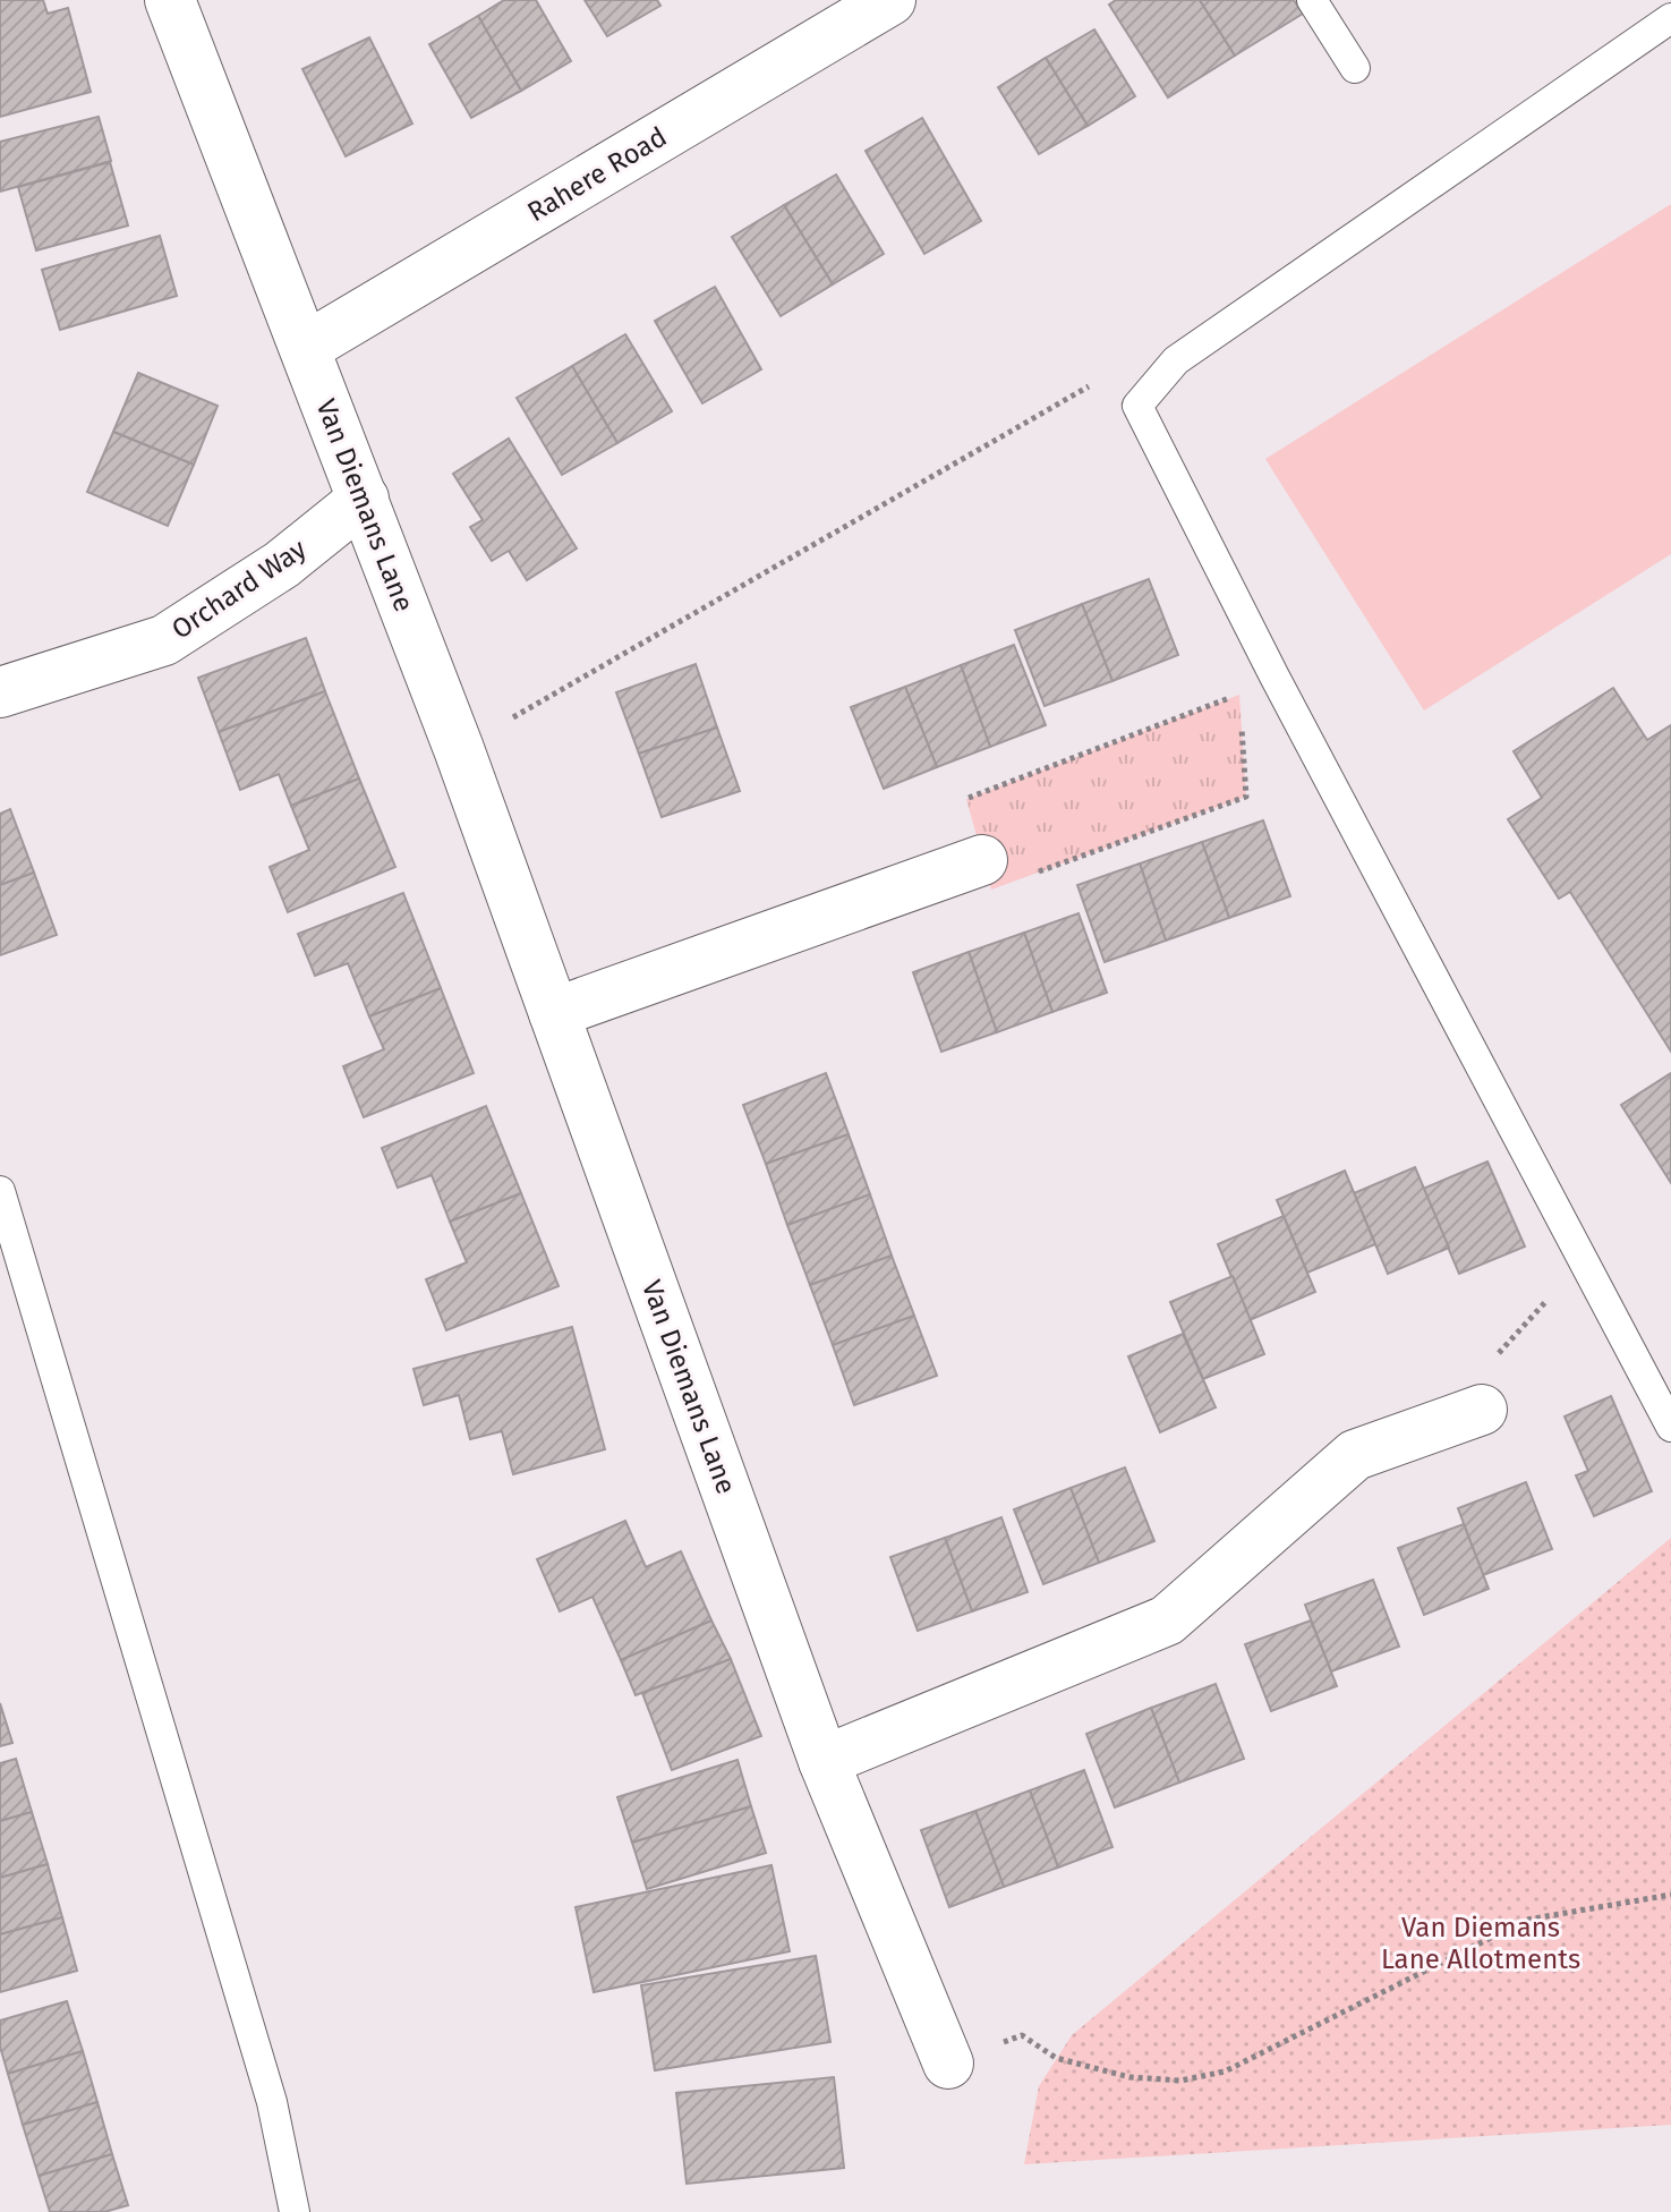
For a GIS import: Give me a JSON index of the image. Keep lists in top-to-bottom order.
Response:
{
  "streets": {
    "street": ["Rahere Road", "Van Diemans Lane", "Orchard Way"]
  },
  "crossings": [
    ["Rahere Road", "Van Diemans Lane"],
    ["Van Diemans Lane", "Orchard Way"]
  ],
  "parks": ["Van Diemans Lane Allotments"]
}
